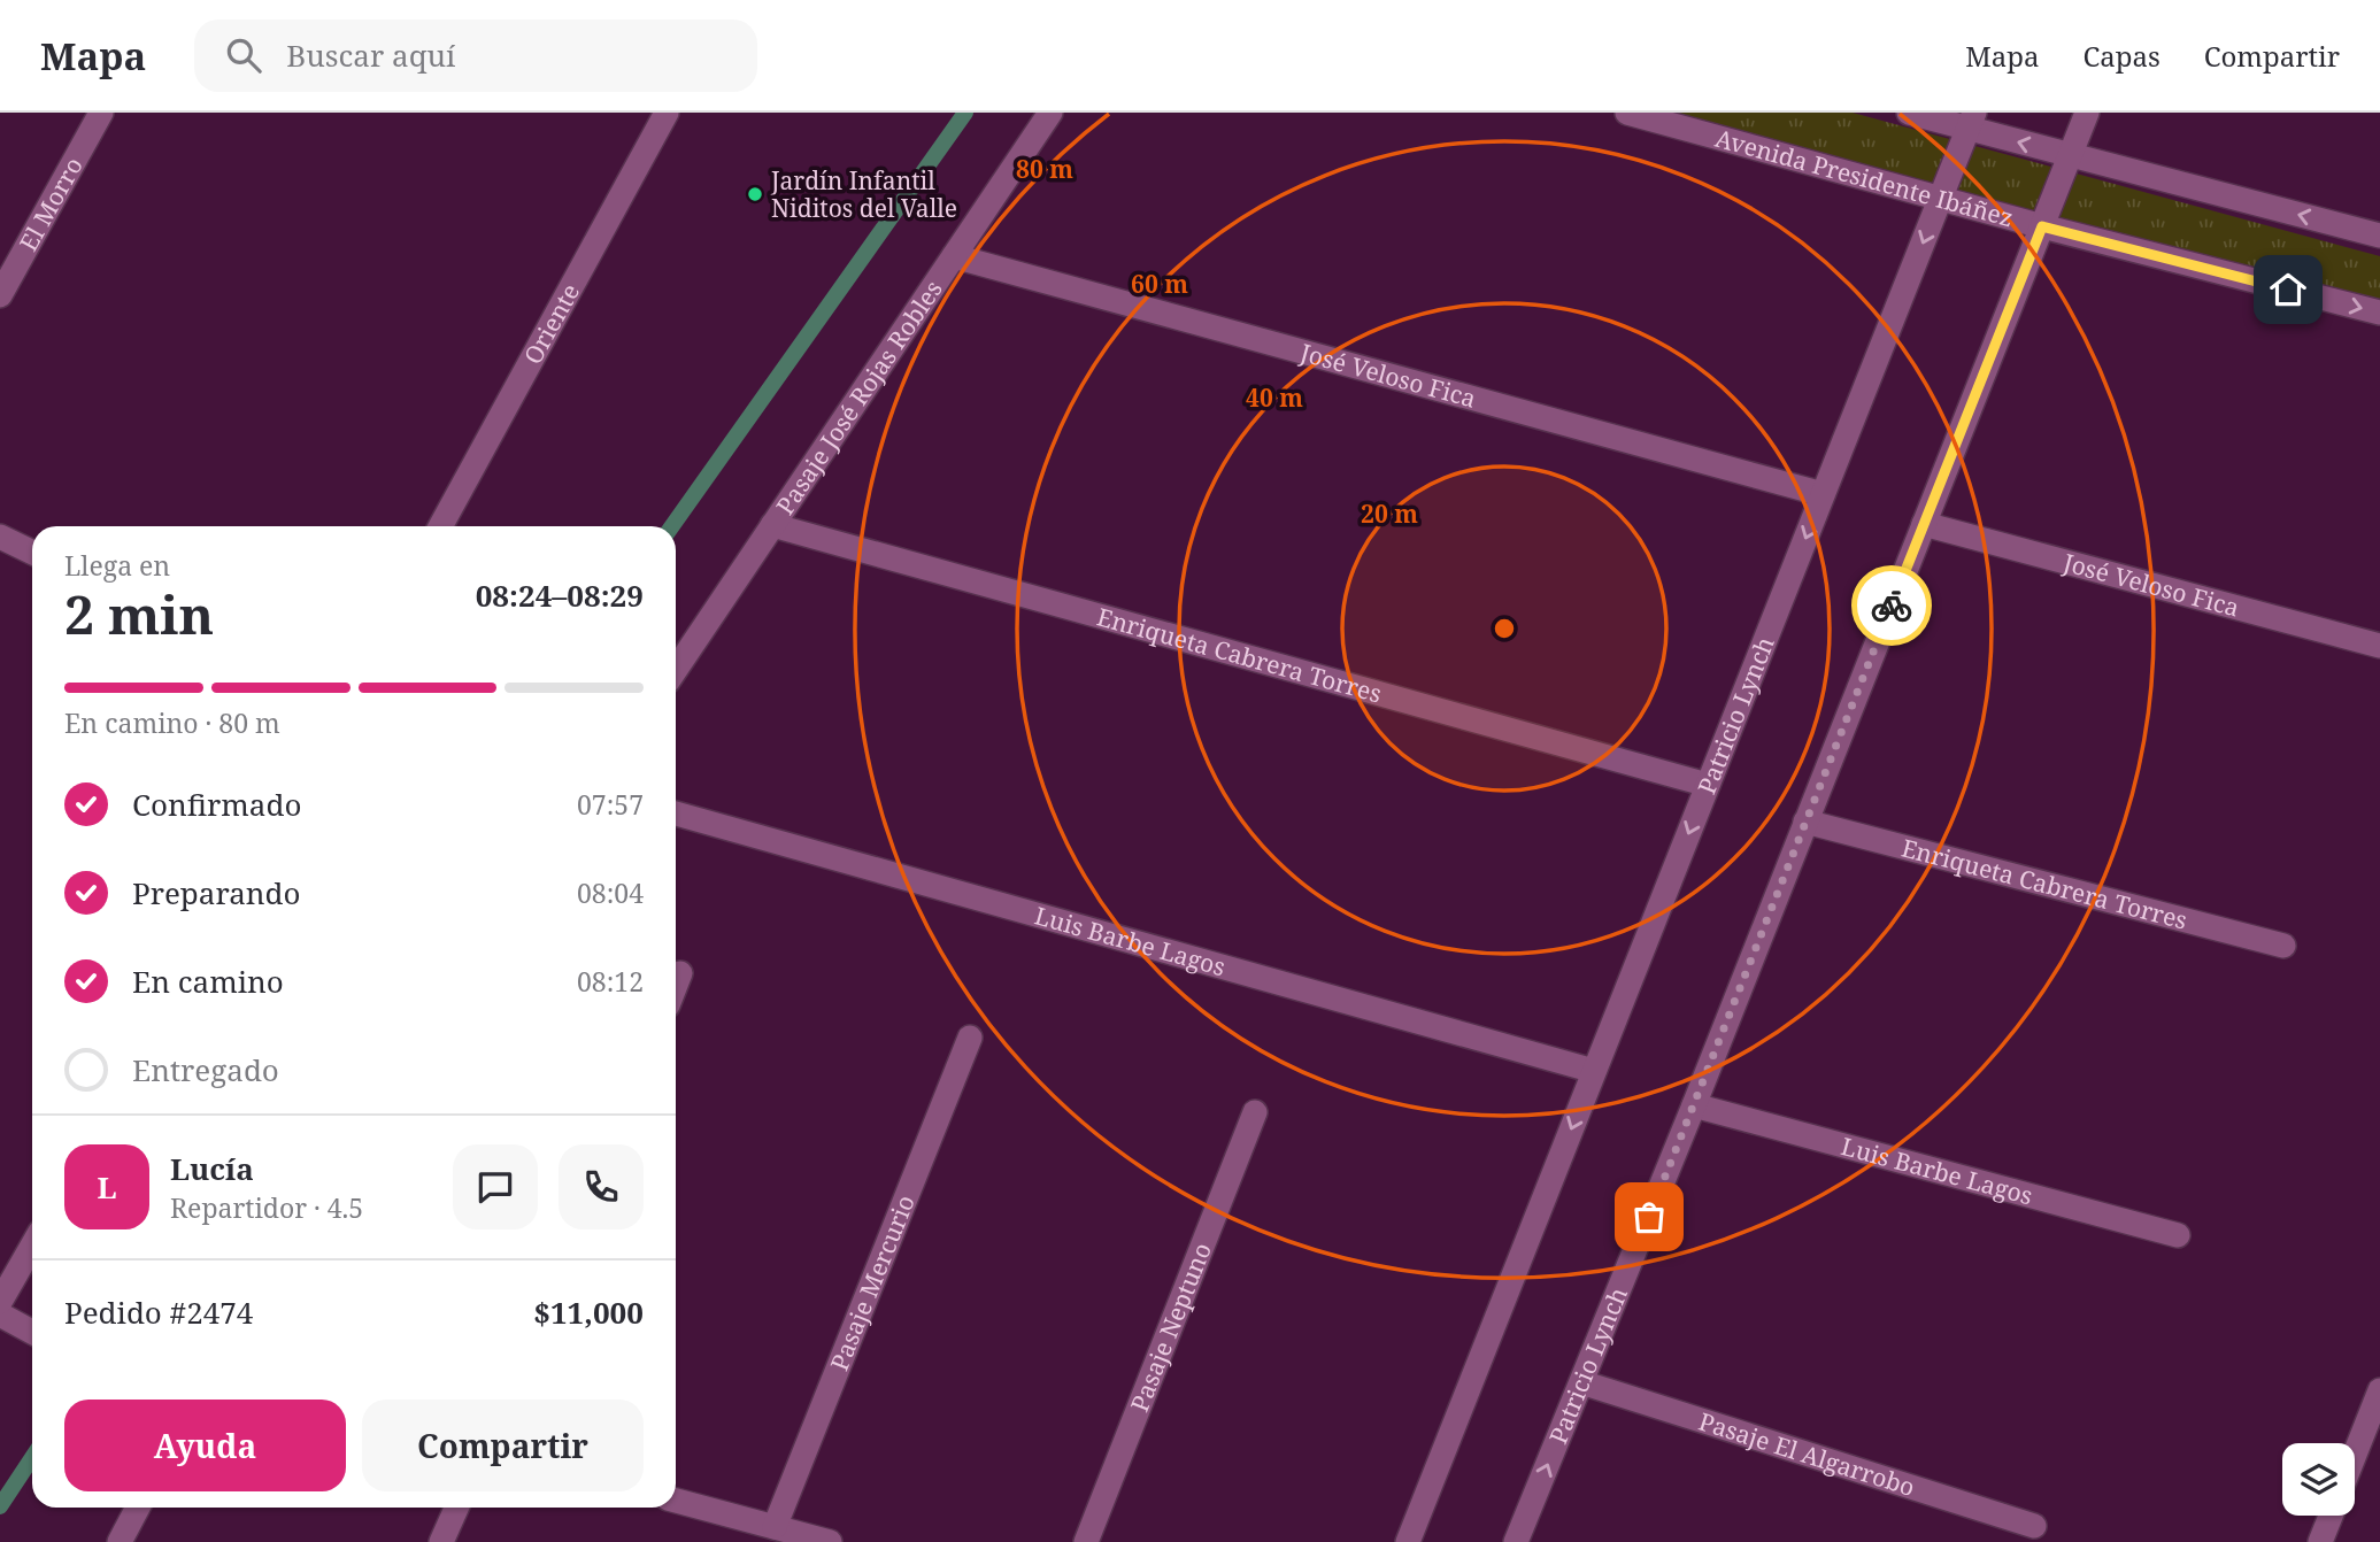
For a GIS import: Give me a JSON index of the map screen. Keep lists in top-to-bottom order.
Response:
{
  "streets": {
    "street": [
      "Avenida Presidente Ibáñez",
      "El Morro",
      "Oriente",
      "José Veloso Fica",
      "Pasaje José Rojas Robles",
      "Enriqueta Cabrera Torres",
      "Patricio Lynch",
      "Luis Barbe Lagos",
      "Pasaje Mercurio",
      "Pasaje Neptuno",
      "Pasaje El Algarrobo"
    ]
  },
  "crossings": [
    ["Avenida Presidente Ibáñez", "Patricio Lynch"],
    ["José Veloso Fica", "Pasaje José Rojas Robles"],
    ["José Veloso Fica", "Patricio Lynch"],
    ["Pasaje José Rojas Robles", "Enriqueta Cabrera Torres"],
    ["Enriqueta Cabrera Torres", "Patricio Lynch"],
    ["Patricio Lynch", "Luis Barbe Lagos"],
    ["Patricio Lynch", "Pasaje El Algarrobo"]
  ],
  "places": ["Jardín Infantil Niditos del Valle"],
  "page": {
    "header": "Mapa",
    "search": "Buscar aquí",
    "nav": ["Mapa", "Capas", "Compartir"],
    "heading": ["2 min", "Llega en", "08:24–08:29"],
    "panel": [
      "Lucía",
      "Repartidor · 4.5",
      "Pedido #2474",
      "$11,000"
    ],
    "bar": "En camino · 80 m",
    "list": [
      ["Confirmado", "07:57"],
      ["Preparando", "08:04"],
      ["En camino", "08:12"],
      "Entregado"
    ],
    "round": "L",
    "buttons": ["Ayuda", "Compartir"]
  },
  "rings": [
    "80 m",
    "60 m",
    "40 m",
    "20 m"
  ]
}
